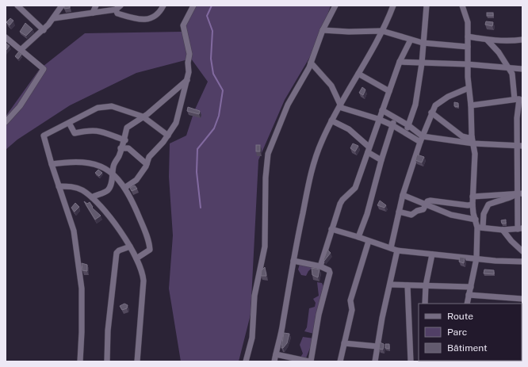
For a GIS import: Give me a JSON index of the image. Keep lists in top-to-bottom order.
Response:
{
  "legend": ["Route", "Parc", "Bâtiment"]
}
